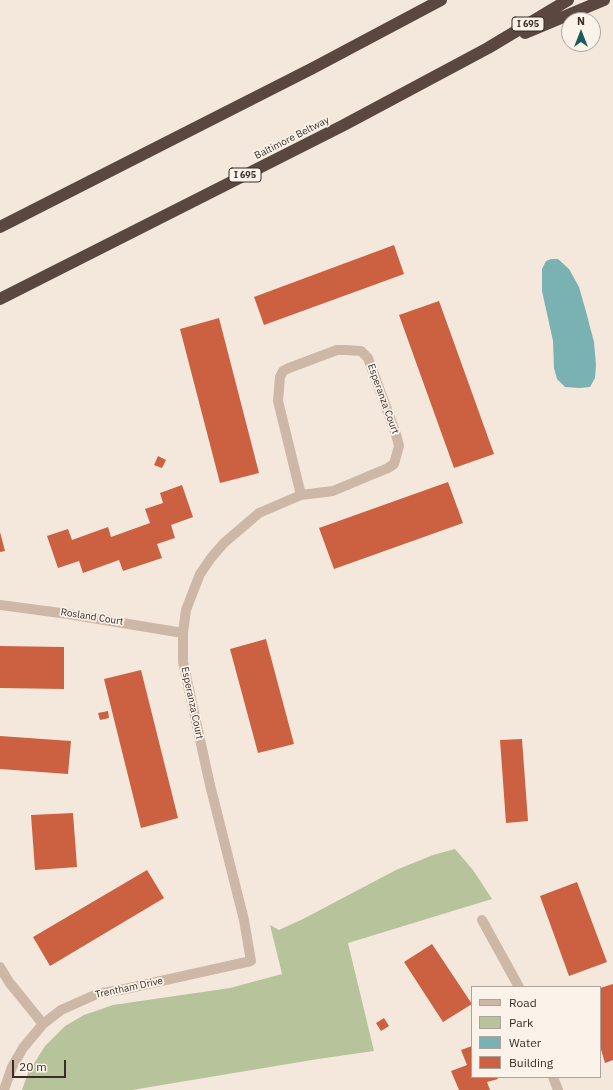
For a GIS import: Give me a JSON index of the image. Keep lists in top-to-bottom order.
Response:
{
  "streets": {
    "highway": ["I 695", "Baltimore Beltway"],
    "street": ["Esperanza Court", "Rosland Court", "Trentham Drive"]
  },
  "crossings": [
    ["Esperanza Court", "Rosland Court"],
    ["Esperanza Court", "Trentham Drive"]
  ],
  "legend": [
    "Road",
    "Park",
    "Water",
    "Building"
  ],
  "scale_bar": "20 m",
  "north": "top"
}
